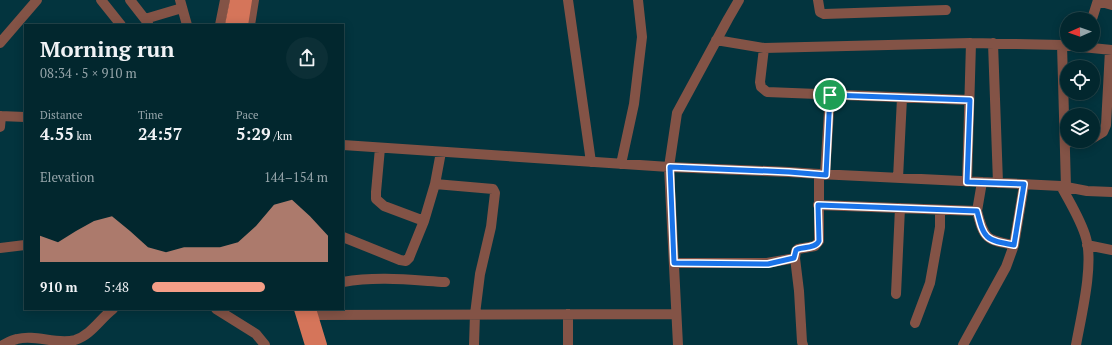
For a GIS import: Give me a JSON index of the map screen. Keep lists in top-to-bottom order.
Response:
{
  "north": "left",
  "page": {
    "heading": ["Morning run", "08:34 · 5 × 910 m"],
    "stats": [
      ["Distance", "4.55 km"],
      ["Time", "24:57"],
      ["Pace", "5:29 /km"]
    ],
    "chart": ["Elevation", "144–154 m"],
    "list": [
      {
        "name": "910 m",
        "note": "5:48"
      }
    ]
  }
}
